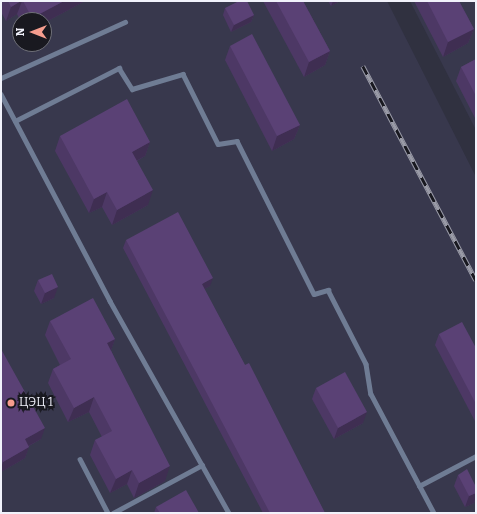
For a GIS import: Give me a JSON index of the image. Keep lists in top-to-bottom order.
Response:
{
  "places": ["ЦЭЦ 1"],
  "north": "left"
}
